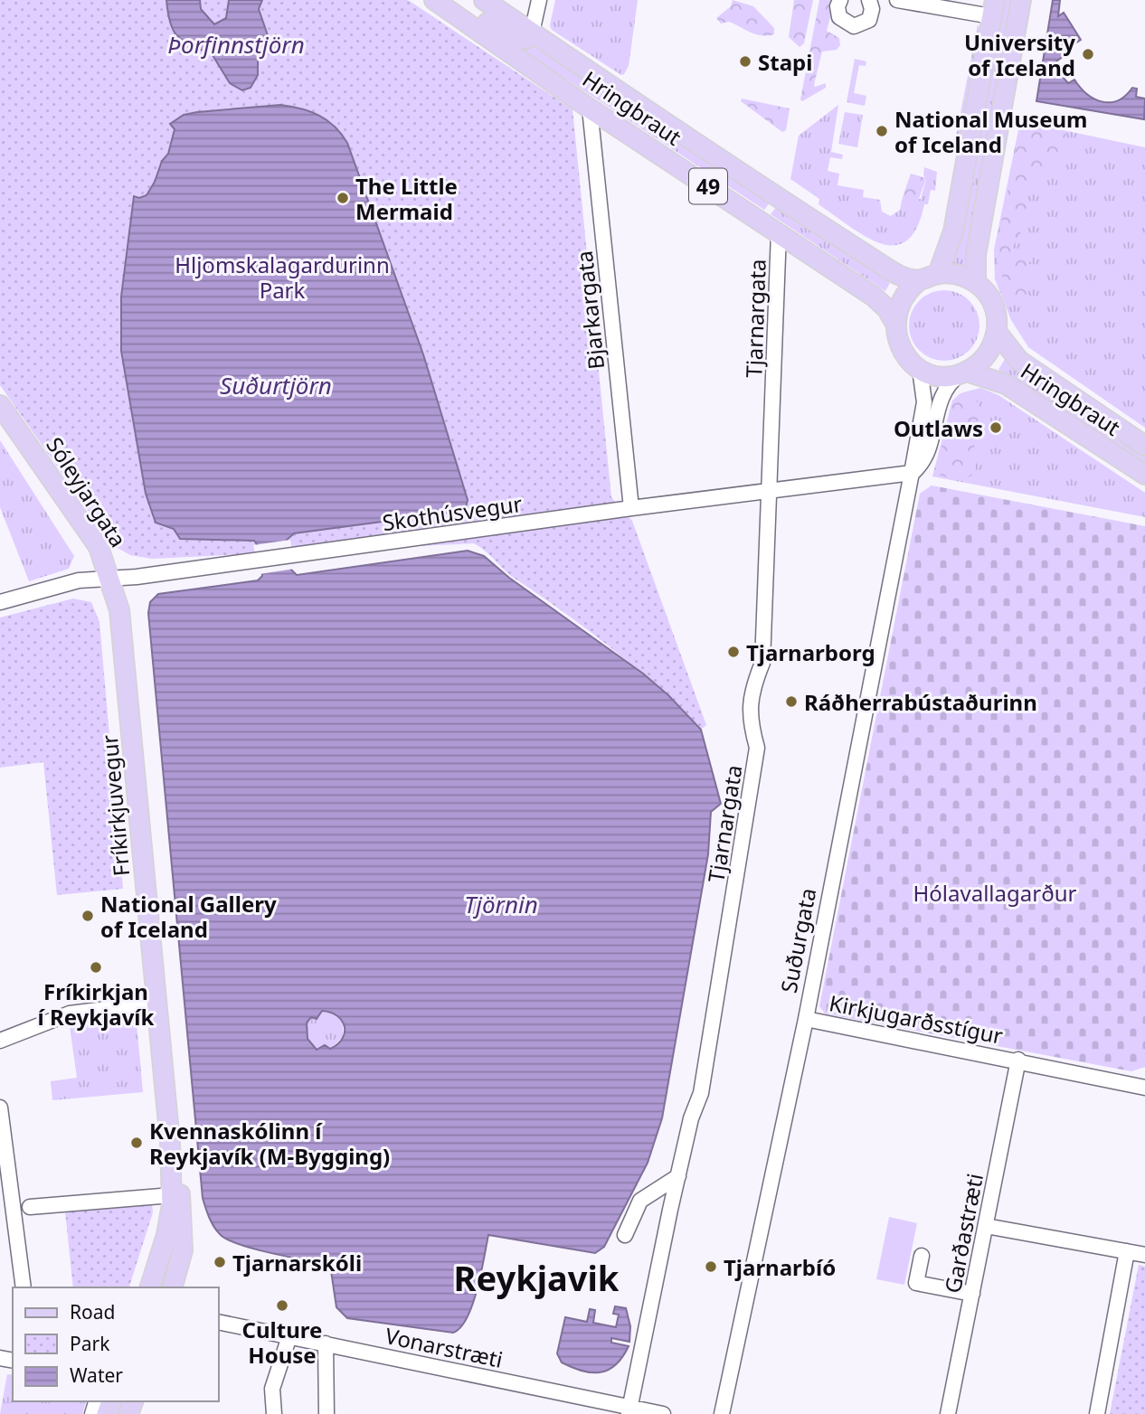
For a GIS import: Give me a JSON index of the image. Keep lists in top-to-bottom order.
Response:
{
  "streets": {
    "main road": [
      "Hringbraut",
      "49",
      "Sóleyjargata",
      "Fríkirkjuvegur"
    ],
    "street": [
      "Bjarkargata",
      "Tjarnargata",
      "Skothúsvegur",
      "Suðurgata",
      "Kirkjugarðsstígur",
      "Garðastræti",
      "Vonarstræti"
    ]
  },
  "crossings": [
    ["Hringbraut", "49"],
    ["Hringbraut", "Bjarkargata"],
    ["Hringbraut", "Tjarnargata"],
    ["Hringbraut", "Suðurgata"],
    ["49", "Suðurgata"],
    ["Bjarkargata", "Skothúsvegur"],
    ["Tjarnargata", "Skothúsvegur"],
    ["Tjarnargata", "Vonarstræti"],
    ["Sóleyjargata", "Skothúsvegur"],
    ["Sóleyjargata", "Fríkirkjuvegur"],
    ["Skothúsvegur", "Fríkirkjuvegur"],
    ["Skothúsvegur", "Suðurgata"],
    ["Suðurgata", "Kirkjugarðsstígur"],
    ["Kirkjugarðsstígur", "Garðastræti"]
  ],
  "districts": ["Reykjavik"],
  "water": ["Þorfinnstjörn", "Suðurtjörn", "Tjörnin"],
  "parks": ["Hljomskalagardurinn Park", "Hólavallagarður"],
  "places": [
    "University of Iceland",
    "Stapi",
    "National Museum of Iceland",
    "The Little Mermaid",
    "Outlaws",
    "Tjarnarborg",
    "Ráðherrabústaðurinn",
    "National Gallery of Iceland",
    "Fríkirkjan í Reykjavík",
    "Kvennaskólinn í Reykjavík (M-Bygging)",
    "Tjarnarskóli",
    "Tjarnarbíó",
    "Culture House"
  ],
  "legend": ["Road", "Park", "Water"]
}
